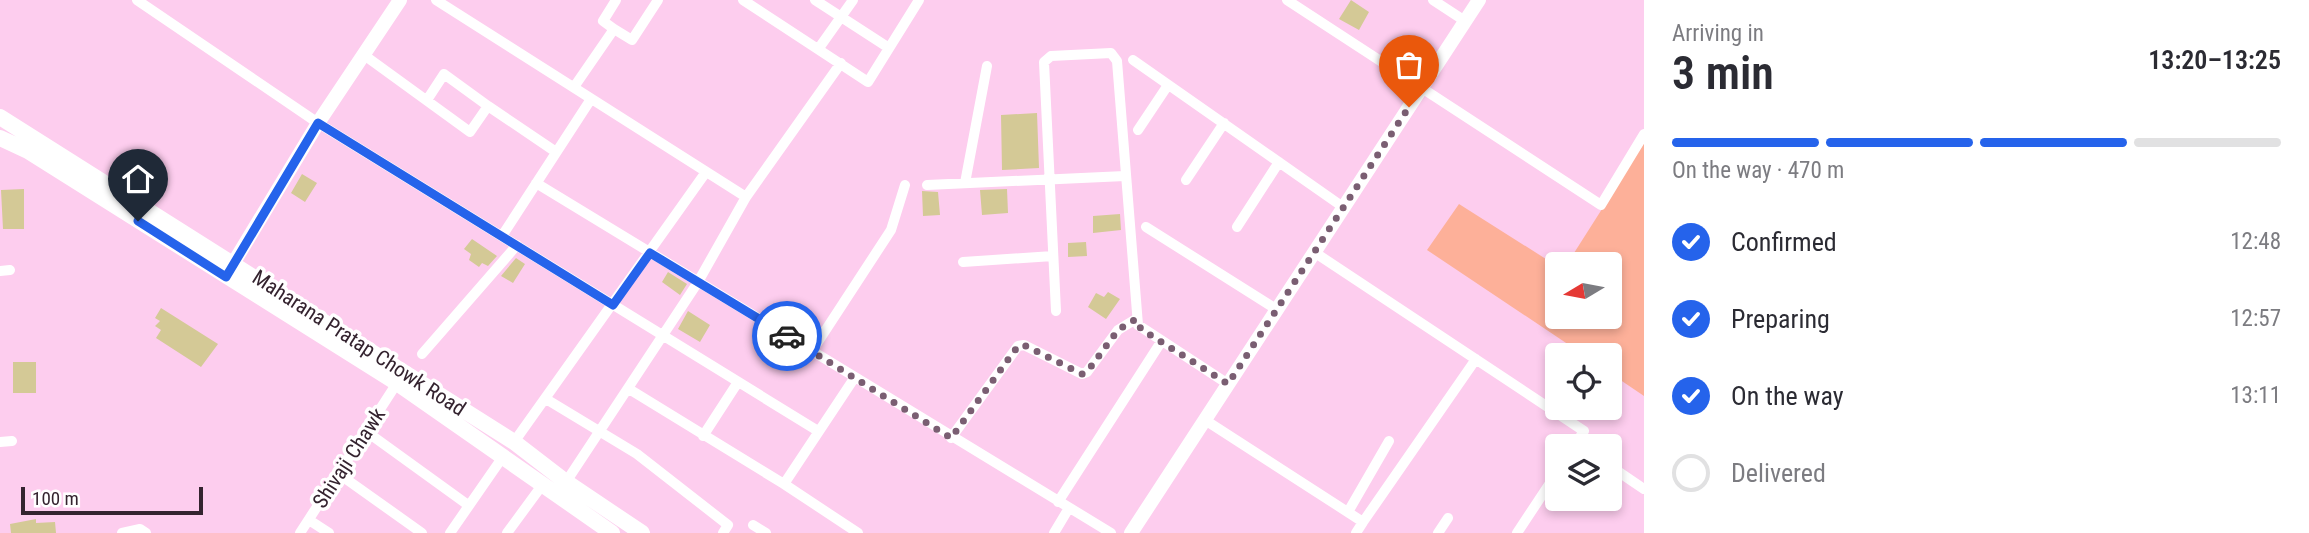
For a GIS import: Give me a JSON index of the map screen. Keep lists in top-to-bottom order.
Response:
{
  "streets": {
    "main road": ["Maharana Pratap Chowk Road"],
    "street": ["Shivaji Chawk"]
  },
  "crossings": [
    ["Maharana Pratap Chowk Road", "Shivaji Chawk"]
  ],
  "scale_bar": "100 m",
  "north": "left",
  "page": {
    "heading": ["3 min", "Arriving in", "13:20–13:25"],
    "bar": "On the way · 470 m",
    "list": [
      ["Confirmed", "12:48"],
      ["Preparing", "12:57"],
      ["On the way", "13:11"],
      "Delivered"
    ],
    "scale": "100 m"
  }
}
